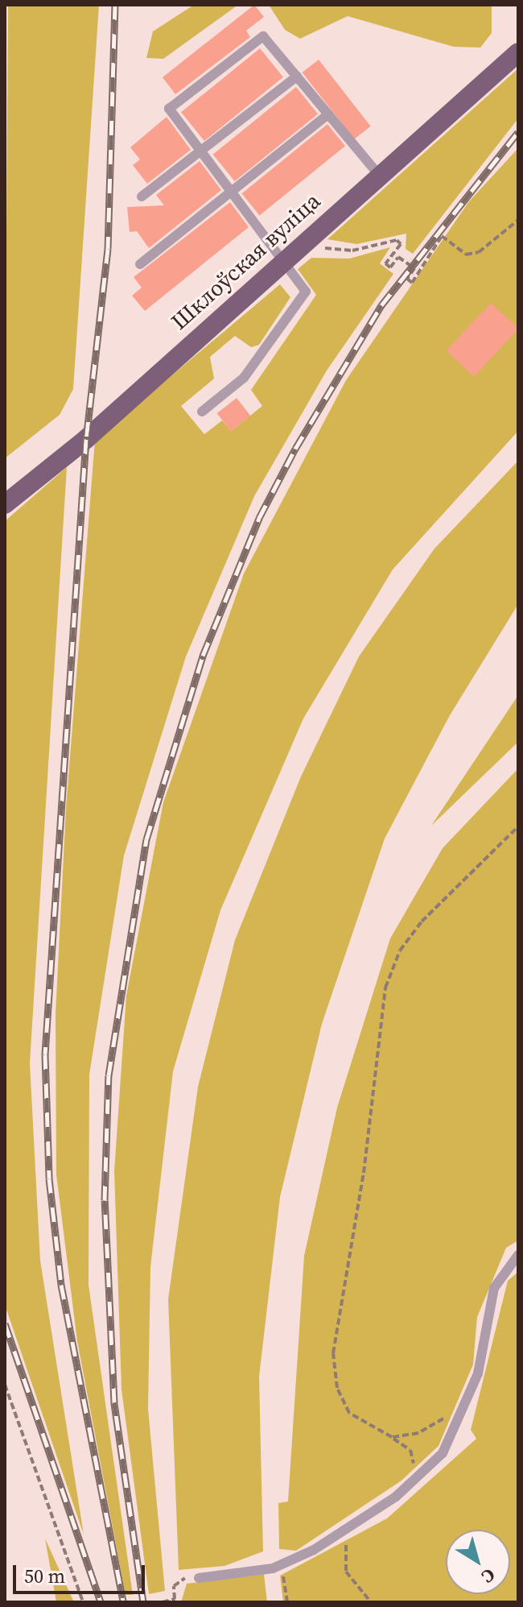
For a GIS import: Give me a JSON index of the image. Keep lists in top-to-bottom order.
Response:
{
  "streets": {
    "main road": ["Шклоўская вуліца"]
  },
  "scale_bar": "50 m",
  "north": "bottom right"
}
